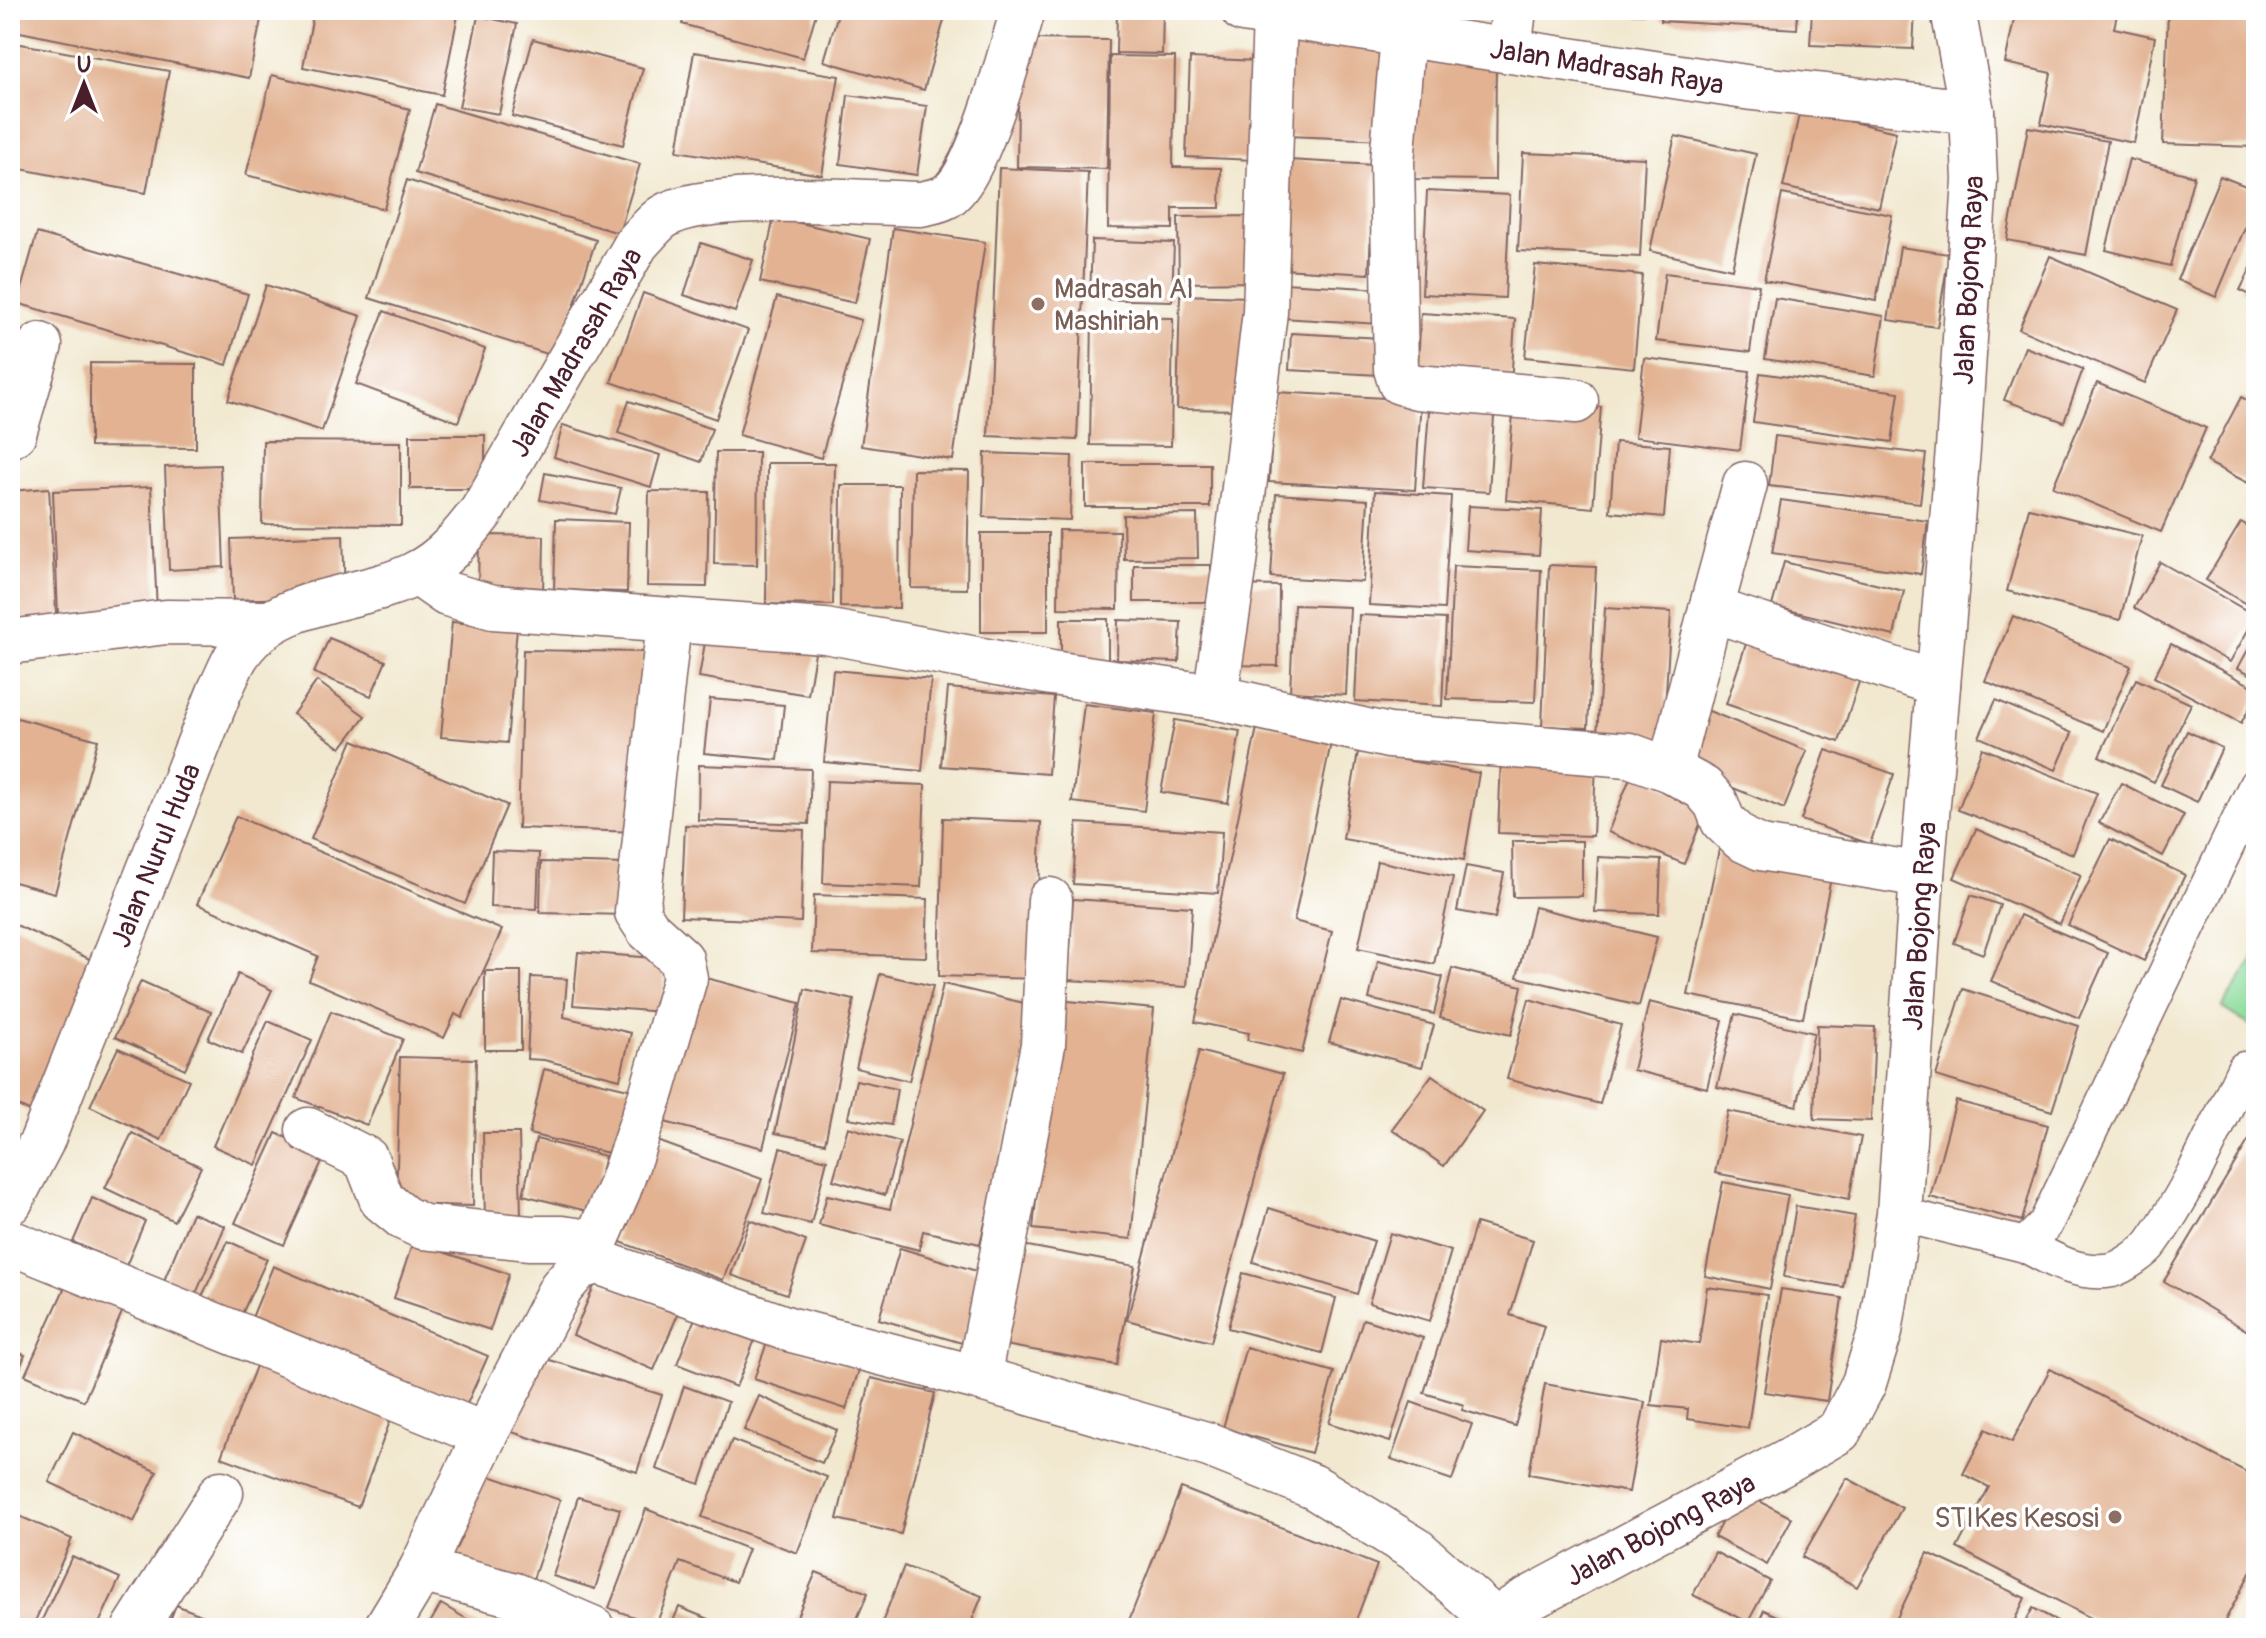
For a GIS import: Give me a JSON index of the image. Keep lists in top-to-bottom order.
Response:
{
  "streets": {
    "street": ["Jalan Madrasah Raya", "Jalan Bojong Raya", "Jalan Nurul Huda"]
  },
  "crossings": [
    ["Jalan Madrasah Raya", "Jalan Bojong Raya"],
    ["Jalan Madrasah Raya", "Jalan Nurul Huda"]
  ],
  "places": ["Madrasah Al Mashiriah", "STIKes Kesosi"],
  "north": "top"
}
